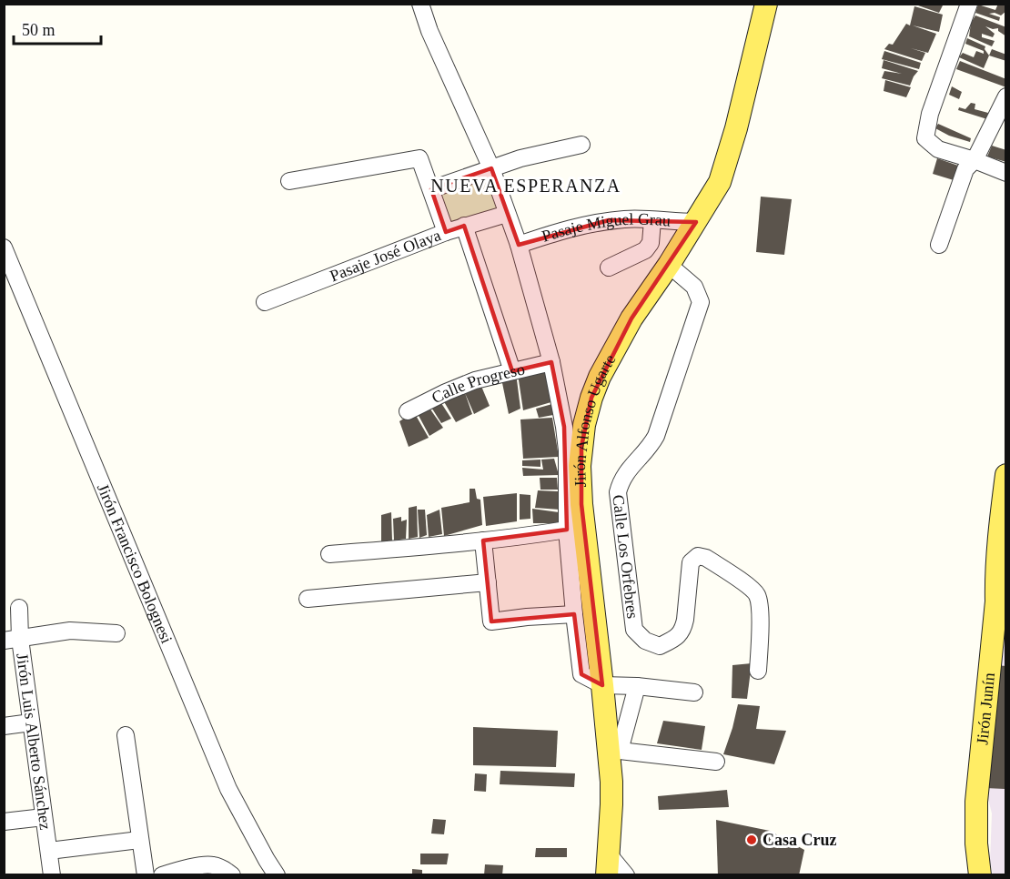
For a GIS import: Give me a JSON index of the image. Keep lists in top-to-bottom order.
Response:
{
  "streets": {
    "main road": ["Jirón Alfonso Ugarte", "Jirón Junín"],
    "street": [
      "Pasaje Miguel Grau",
      "Pasaje José Olaya",
      "Calle Progreso",
      "Calle Los Orfebres",
      "Jirón Francisco Bolognesi",
      "Jirón Luis Alberto Sánchez"
    ]
  },
  "crossings": [
    ["Pasaje Miguel Grau", "Jirón Alfonso Ugarte"],
    ["Jirón Alfonso Ugarte", "Calle Los Orfebres"]
  ],
  "districts": ["NUEVA ESPERANZA"],
  "places": ["Casa Cruz"],
  "scale_bar": "50 m"
}
